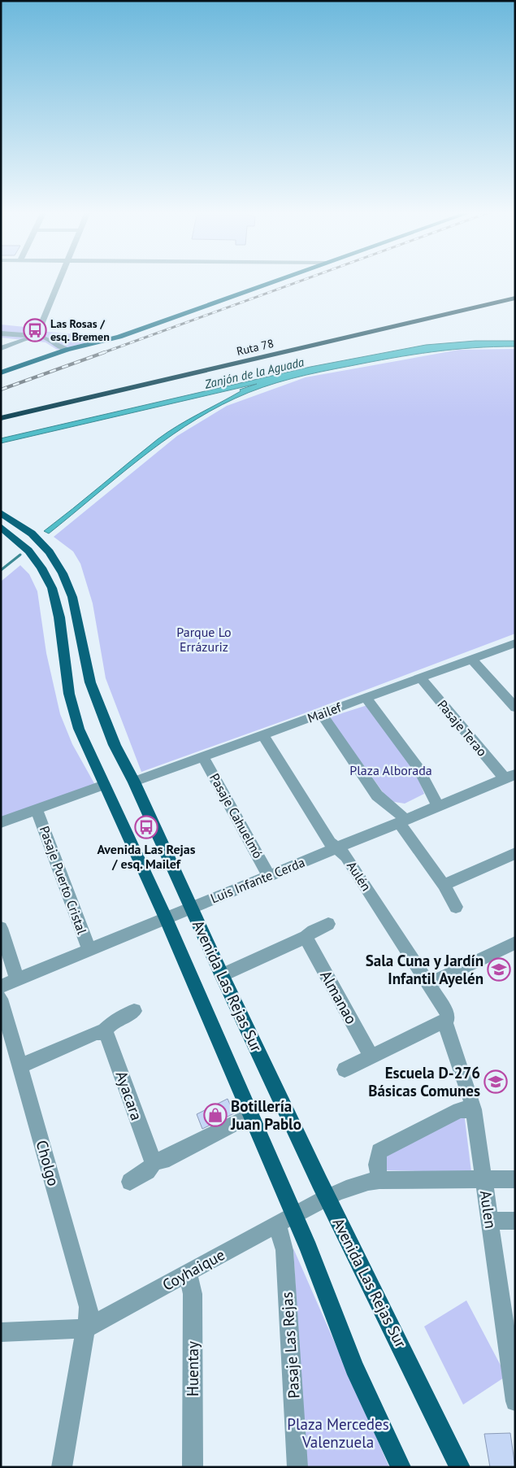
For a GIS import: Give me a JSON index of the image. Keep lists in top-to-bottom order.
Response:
{
  "streets": {
    "highway": ["Ruta 78"],
    "main road": ["Avenida Las Rejas Sur"],
    "street": [
      "Mailef",
      "Pasaje Terao",
      "Pasaje Cahuelmó",
      "Aulén",
      "Pasaje Puerto Cristal",
      "Luis Infante Cerda",
      "Almanao",
      "Ayacara",
      "Cholgo",
      "Aulen",
      "Coyhaique",
      "Pasaje Las Rejas",
      "Huentay"
    ]
  },
  "crossings": [
    ["Mailef", "Pasaje Terao"],
    ["Mailef", "Pasaje Cahuelmó"],
    ["Mailef", "Aulén"],
    ["Mailef", "Avenida Las Rejas Sur"],
    ["Pasaje Terao", "Luis Infante Cerda"],
    ["Pasaje Cahuelmó", "Luis Infante Cerda"],
    ["Aulén", "Luis Infante Cerda"],
    ["Aulén", "Aulen"],
    ["Pasaje Puerto Cristal", "Luis Infante Cerda"],
    ["Luis Infante Cerda", "Avenida Las Rejas Sur"],
    ["Avenida Las Rejas Sur", "Coyhaique"],
    ["Cholgo", "Coyhaique"],
    ["Aulen", "Coyhaique"],
    ["Coyhaique", "Pasaje Las Rejas"],
    ["Coyhaique", "Huentay"]
  ],
  "water": ["Zanjón de la Aguada"],
  "parks": ["Parque Lo Errázuriz", "Plaza Alborada", "Plaza Mercedes Valenzuela"],
  "places": {
    "bus stop": ["Las Rosas / esq. Bremen", "Avenida Las Rejas / esq. Mailef"],
    "school or university": ["Sala Cuna y Jardín Infantil Ayelén", "Escuela D-276 Básicas Comunes"],
    "shop": ["Botillería Juan Pablo"]
  }
}
